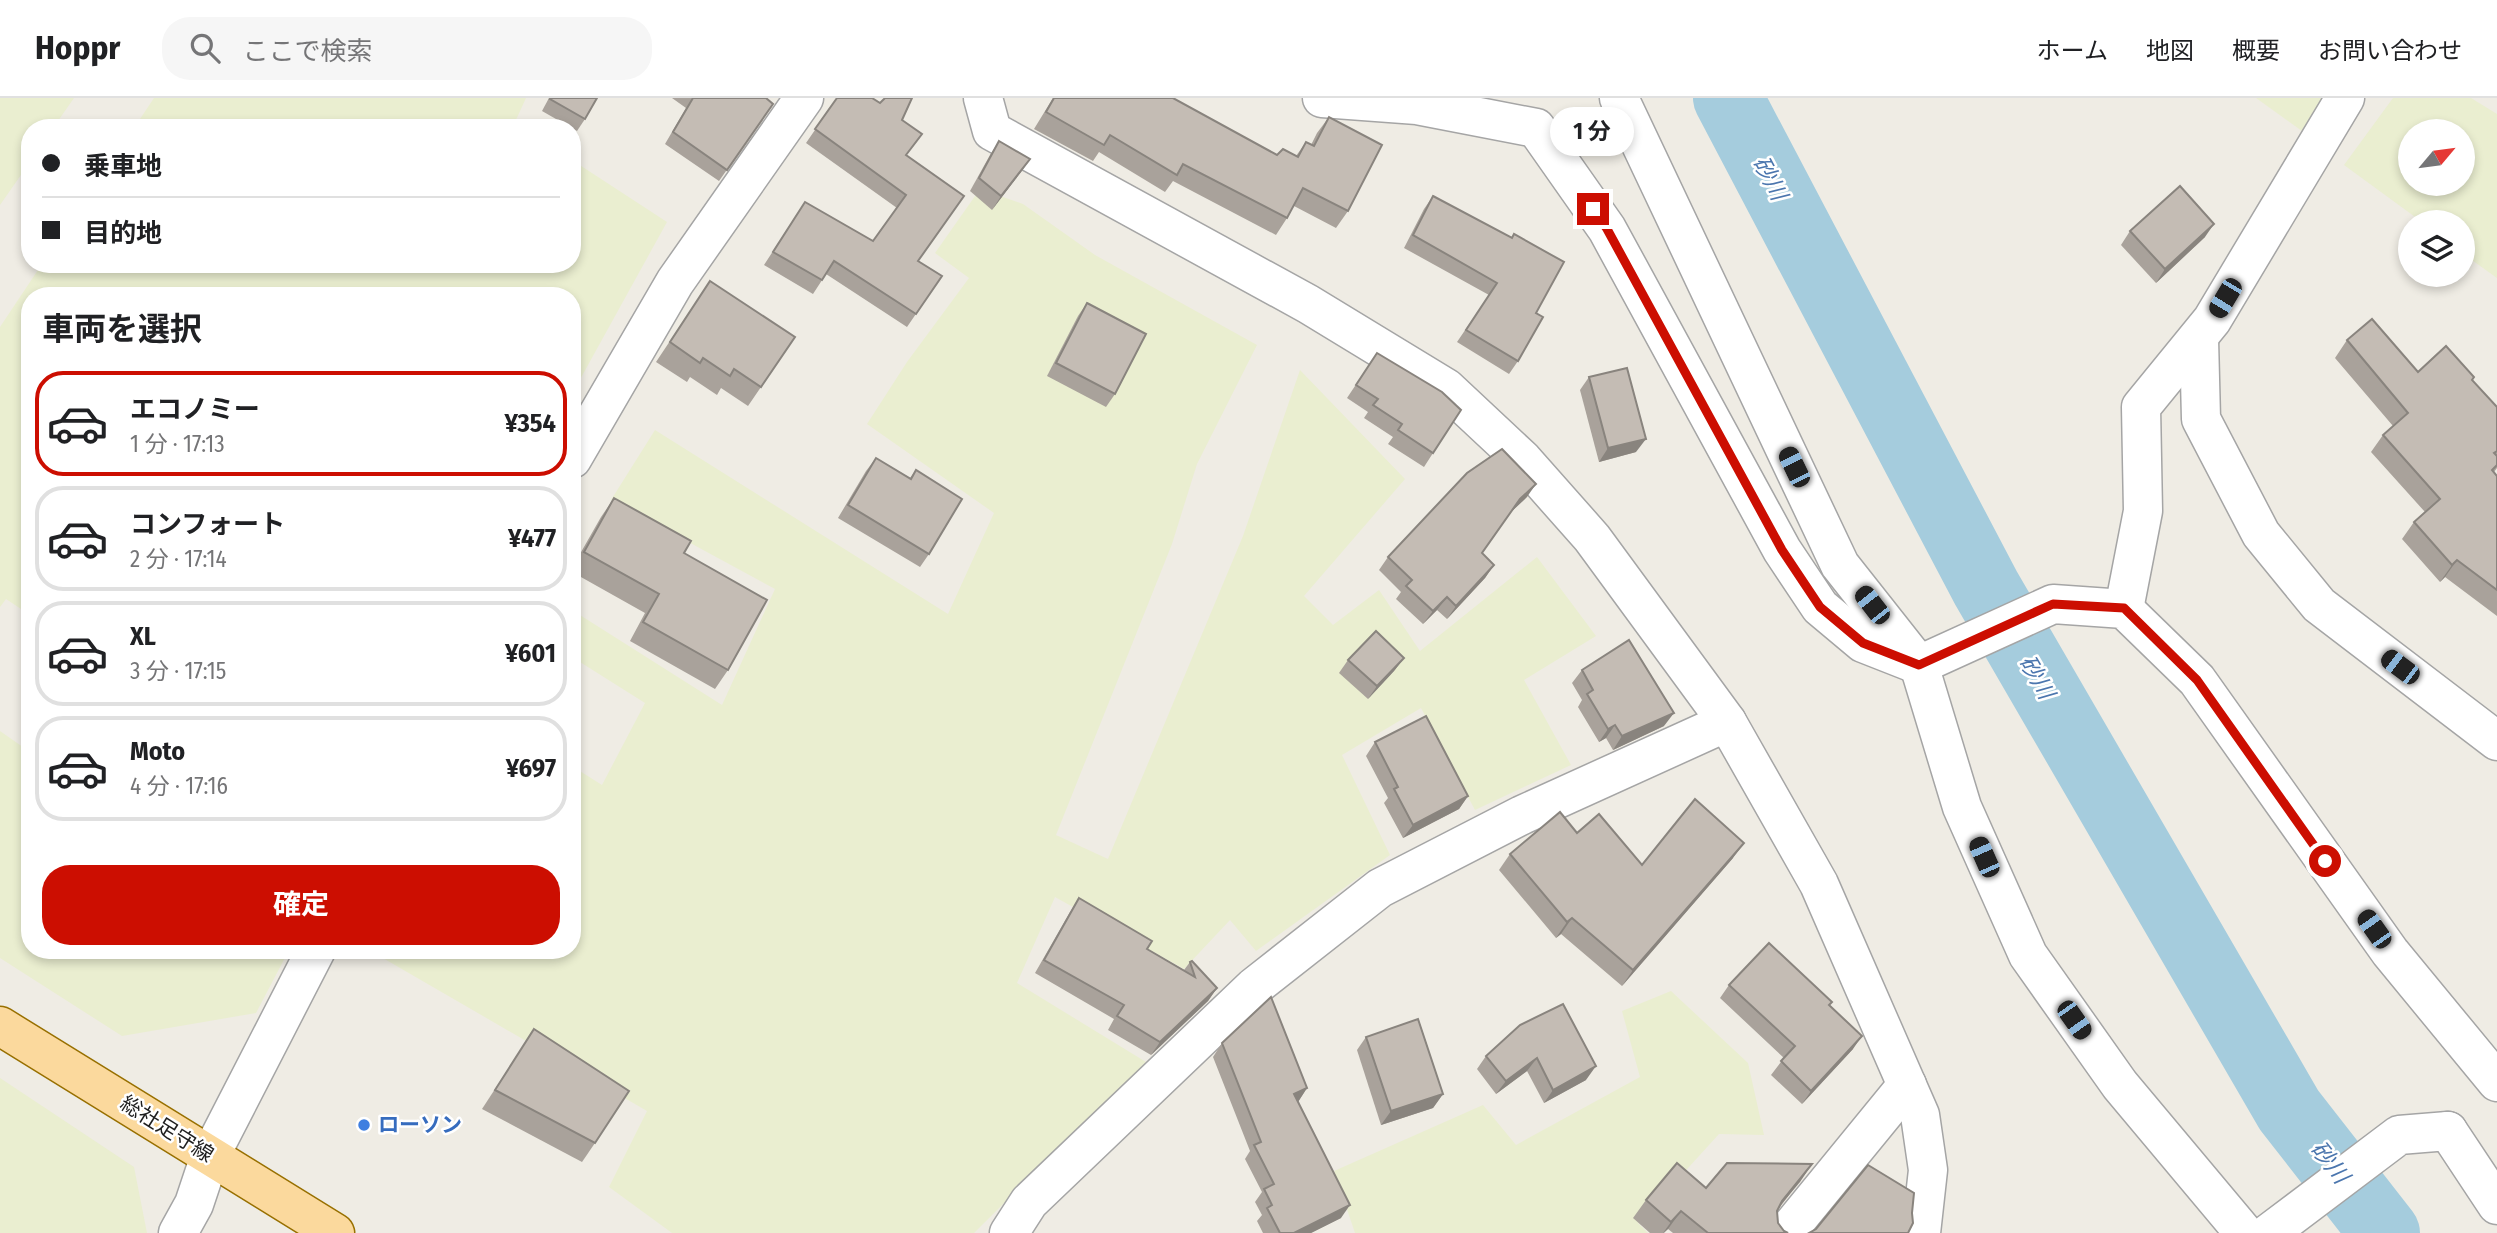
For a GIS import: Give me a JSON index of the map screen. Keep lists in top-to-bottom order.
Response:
{
  "streets": {
    "main road": ["総社足守線"]
  },
  "water": ["砂川"],
  "places": ["ローソン"],
  "north": "top right",
  "page": {
    "header": "Hoppr",
    "search": "ここで検索",
    "nav": [
      "ホーム",
      "地図",
      "概要",
      "お問い合わせ"
    ],
    "bubble": "1 分",
    "banner": ["乗車地", "目的地"],
    "heading": "車両を選択",
    "list": [
      {
        "name": "エコノミー",
        "note": "1 分 · 17:13",
        "value": "¥354"
      },
      {
        "name": "コンフォート",
        "note": "2 分 · 17:14",
        "value": "¥477"
      },
      {
        "name": "XL",
        "note": "3 分 · 17:15",
        "value": "¥601"
      },
      {
        "name": "Moto",
        "note": "4 分 · 17:16",
        "value": "¥697"
      }
    ],
    "buttons": "確定"
  }
}
